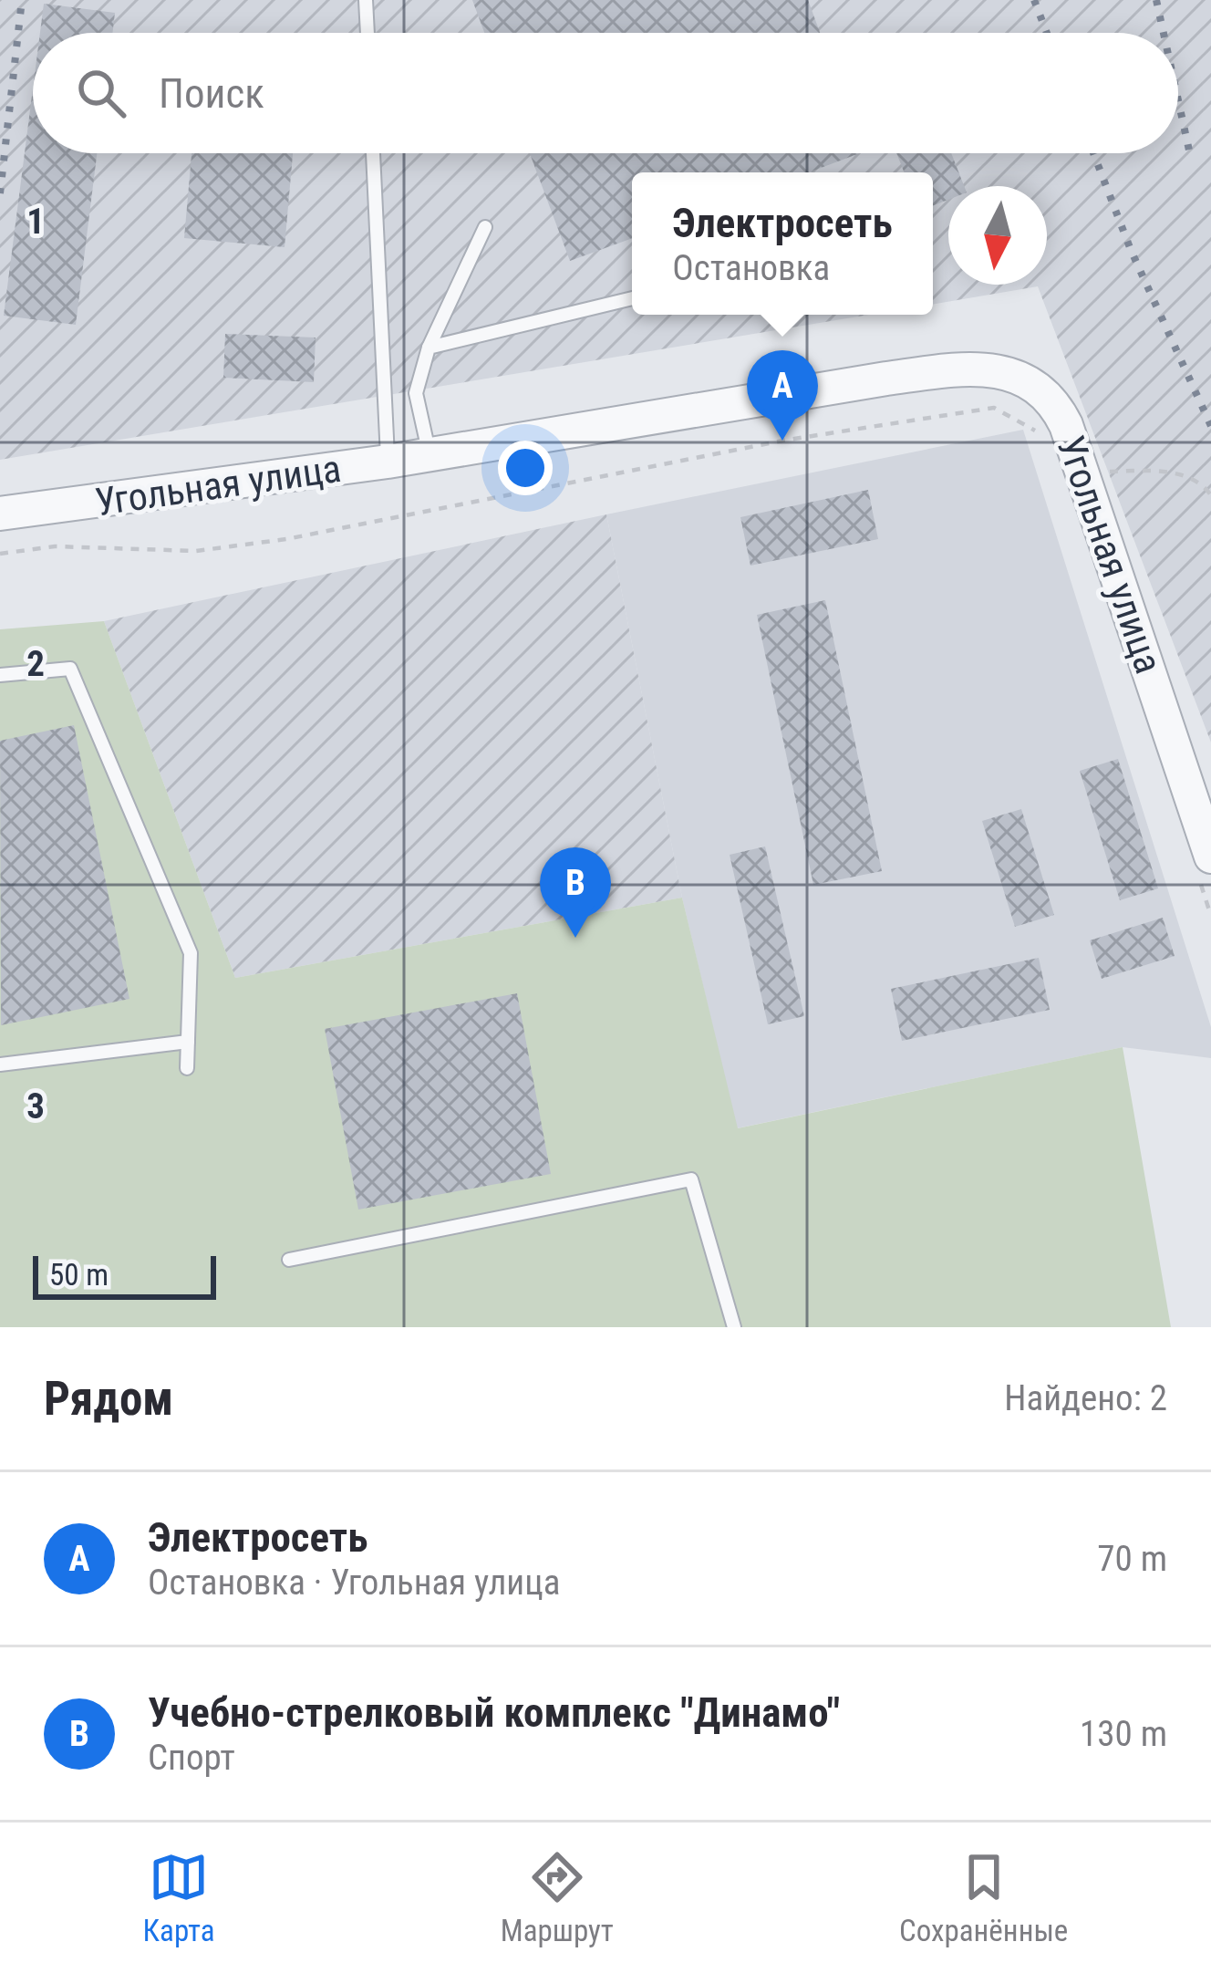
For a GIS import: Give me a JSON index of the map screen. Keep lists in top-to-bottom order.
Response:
{
  "streets": {
    "street": ["Угольная улица"]
  },
  "scale_bar": "50 m",
  "north": "bottom",
  "page": {
    "search": "Поиск",
    "popup": ["Электросеть", "Остановка"],
    "pins": ["A", "B"],
    "scale": "50 m",
    "heading": ["Рядом", "Найдено: 2"],
    "list": [
      {
        "mark": "A",
        "name": "Электросеть",
        "note": "Остановка · Угольная улица",
        "value": "70 m"
      },
      {
        "mark": "B",
        "name": "Учебно-стрелковый комплекс \"Динамо\"",
        "note": "Спорт",
        "value": "130 m"
      }
    ],
    "nav": ["Карта", "Маршрут", "Сохранённые"]
  },
  "grid": {
    "rows": ["1", "2", "3"]
  }
}
